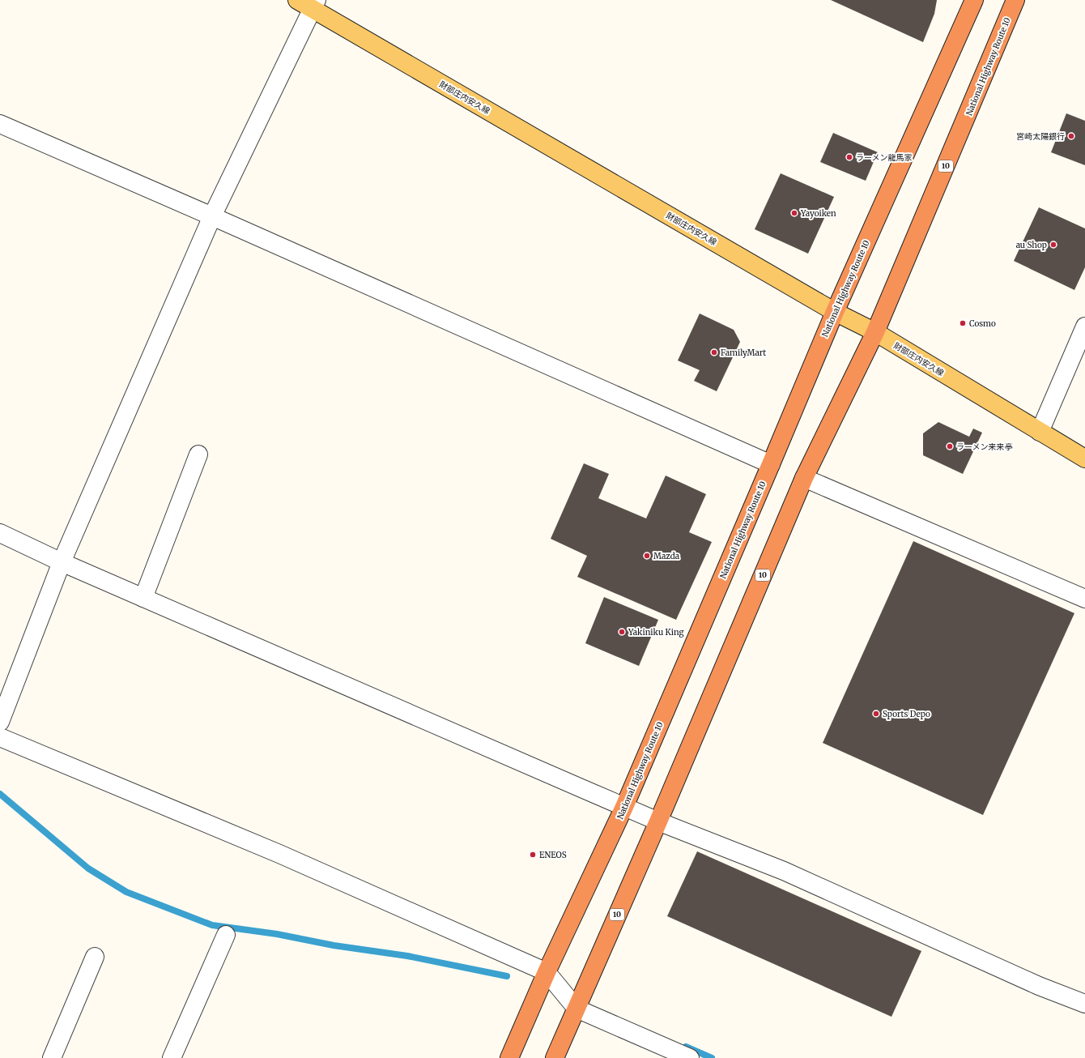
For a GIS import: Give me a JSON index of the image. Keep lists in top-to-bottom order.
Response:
{
  "streets": {
    "highway": ["National Highway Route 10", "10"],
    "main road": ["財部庄内安久線"]
  },
  "crossings": [
    ["National Highway Route 10", "財部庄内安久線"]
  ],
  "places": [
    "宮崎太陽銀行",
    "ラーメン龍馬家",
    "Yayoiken",
    "au Shop",
    "Cosmo",
    "FamilyMart",
    "ラーメン来来亭",
    "Mazda",
    "Yakiniku King",
    "Sports Depo",
    "ENEOS"
  ]
}
